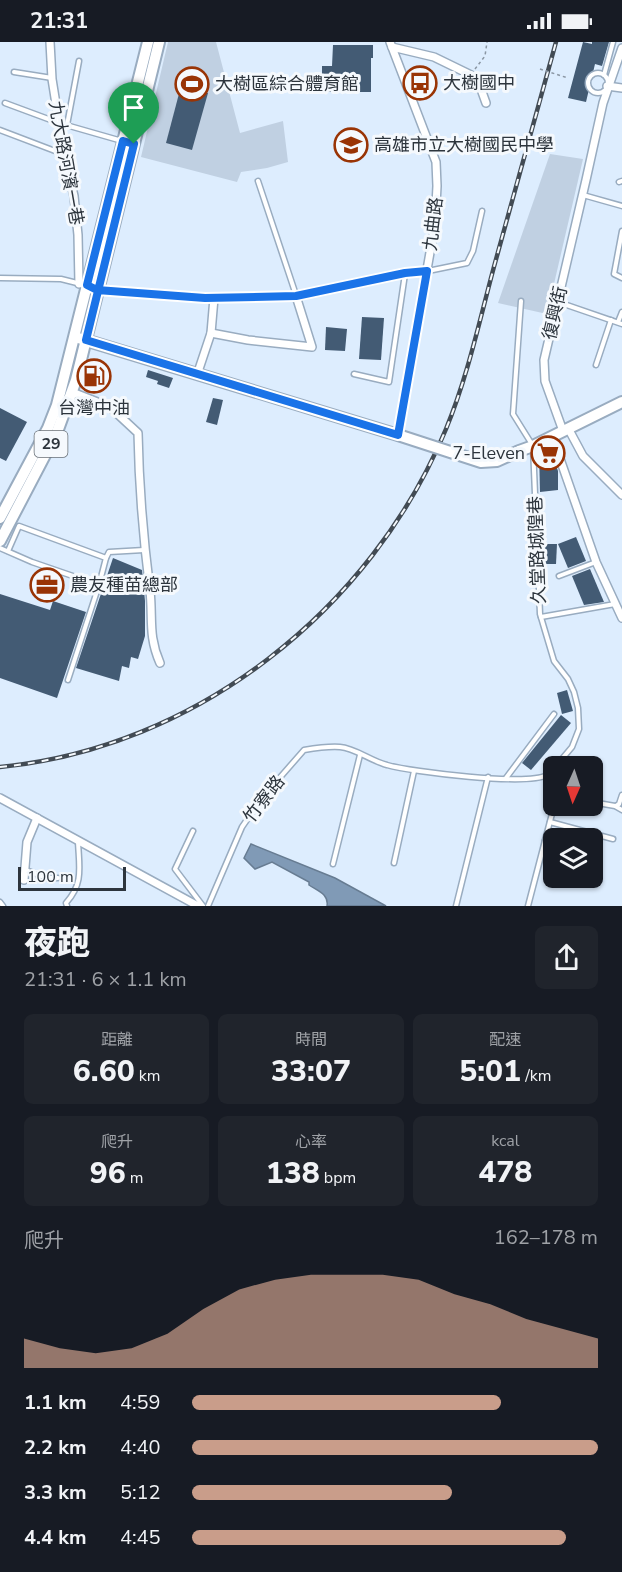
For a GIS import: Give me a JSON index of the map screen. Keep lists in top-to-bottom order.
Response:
{
  "streets": {
    "main road": ["29"],
    "street": ["九大路河濱一巷", "九曲路", "復興街"],
    "lane": ["久堂路城隍巷", "竹寮路"]
  },
  "crossings": [
    ["九大路河濱一巷", "29"],
    ["久堂路城隍巷", "竹寮路"]
  ],
  "places": {
    "bus stop": ["大樹國中"],
    "sports": ["大樹區綜合體育館"],
    "school or university": ["高雄市立大樹國民中學"],
    "fuel station": ["台灣中油"],
    "supermarket": ["7-Eleven"],
    "office": ["農友種苗總部"]
  },
  "scale_bar": "100 m",
  "north": "bottom",
  "page": {
    "status": "21:31",
    "scale": "100 m",
    "heading": ["夜跑", "21:31 · 6 × 1.1 km"],
    "stats": [
      ["距離", "6.60 km"],
      ["時間", "33:07"],
      ["配速", "5:01 /km"],
      ["爬升", "96 m"],
      ["心率", "138 bpm"],
      ["kcal", "478"]
    ],
    "chart": ["爬升", "162–178 m"],
    "list": [
      {
        "name": "1.1 km",
        "note": "4:59"
      },
      {
        "name": "2.2 km",
        "note": "4:40"
      },
      {
        "name": "3.3 km",
        "note": "5:12"
      },
      {
        "name": "4.4 km",
        "note": "4:45"
      }
    ]
  }
}
